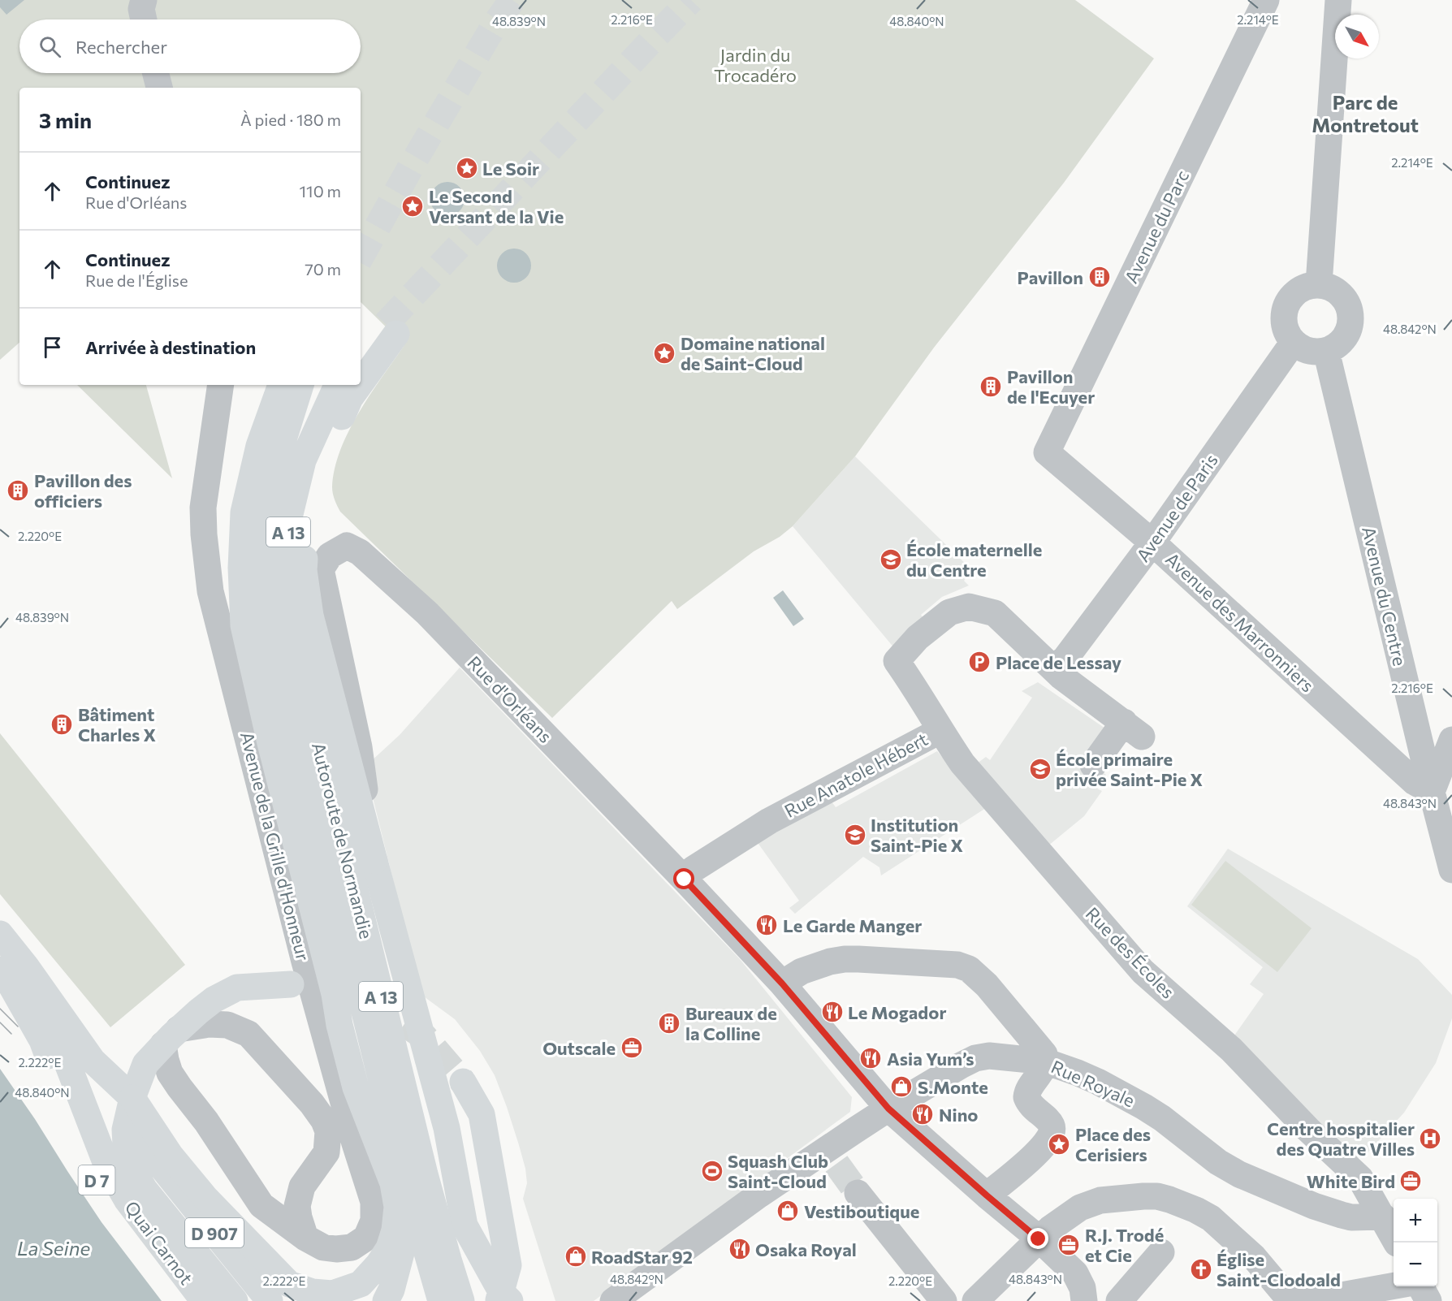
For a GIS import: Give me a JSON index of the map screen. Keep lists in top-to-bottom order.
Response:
{
  "streets": {
    "main road": [
      "A 13",
      "Autoroute de Normandie",
      "D 7",
      "D 907",
      "Quai Carnot"
    ],
    "street": [
      "Avenue du Parc",
      "Avenue de Paris",
      "Avenue du Centre",
      "Avenue des Marronniers",
      "Rue d'Orléans",
      "Rue Anatole Hébert",
      "Avenue de la Grille d'Honneur",
      "Rue des Écoles",
      "Rue Royale"
    ]
  },
  "crossings": [
    ["Avenue du Parc", "Avenue des Marronniers"],
    ["Avenue de Paris", "Avenue du Centre"],
    ["Avenue de Paris", "Avenue des Marronniers"],
    ["Avenue de Paris", "Rue Anatole Hébert"],
    ["Avenue du Centre", "Avenue des Marronniers"],
    ["Rue d'Orléans", "Rue Anatole Hébert"],
    ["Rue d'Orléans", "Rue Royale"],
    ["Rue Anatole Hébert", "Rue des Écoles"],
    ["Avenue de la Grille d'Honneur", "Quai Carnot"],
    ["Rue des Écoles", "Rue Royale"],
    ["D 7", "D 907"],
    ["D 7", "Quai Carnot"],
    ["D 907", "Quai Carnot"]
  ],
  "districts": ["Parc de Montretout"],
  "water": ["La Seine"],
  "parks": ["Jardin du Trocadéro"],
  "places": {
    "place": [
      "Le Soir",
      "Le Second Versant de la Vie",
      "Domaine national de Saint-Cloud",
      "Place des Cerisiers"
    ],
    "building": [
      "Pavillon",
      "Pavillon de l'Ecuyer",
      "Pavillon des officiers",
      "Bâtiment Charles X",
      "Bureaux de la Colline"
    ],
    "school or university": ["École maternelle du Centre", "École primaire privée Saint-Pie X", "Institution Saint-Pie X"],
    "parking": ["Place de Lessay"],
    "restaurant": [
      "Le Garde Manger",
      "Le Mogador",
      "Asia Yum’s",
      "Nino",
      "Osaka Royal"
    ],
    "office": ["Outscale", "White Bird", "R.J. Trodé et Cie"],
    "shop": ["S.Monte", "Vestiboutique", "RoadStar 92"],
    "hospital": ["Centre hospitalier des Quatre Villes"],
    "sports": ["Squash Club Saint-Cloud"],
    "church": ["Église Saint-Clodoald"]
  },
  "north": "bottom right",
  "page": {
    "search": "Rechercher",
    "heading": ["3 min", "À pied · 180 m"],
    "list": [
      ["Continuez", "Rue d'Orléans", "110 m"],
      ["Continuez", "Rue de l'Église", "70 m"],
      "Arrivée à destination"
    ],
    "map_buttons": ["+", "−"]
  },
  "coordinates": [
    "2.214°E",
    "2.216°E",
    "48.839°N",
    "48.840°N",
    "48.842°N",
    "2.220°E",
    "48.843°N",
    "2.222°E"
  ]
}
